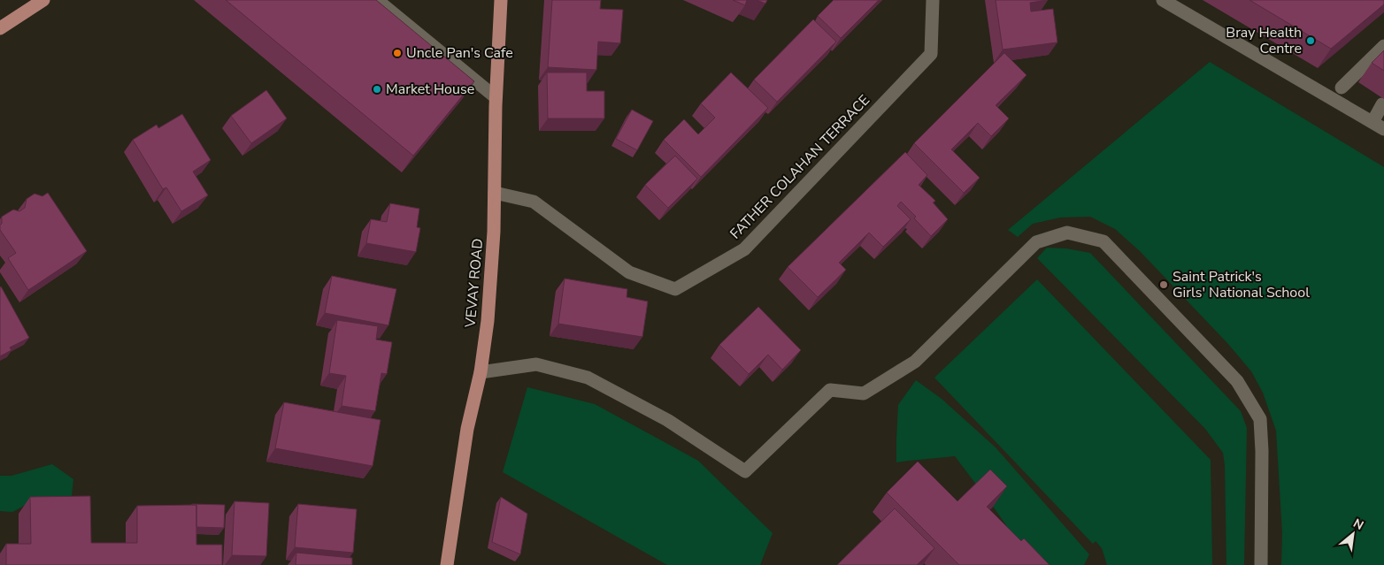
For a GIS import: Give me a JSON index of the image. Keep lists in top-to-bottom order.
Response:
{
  "streets": {
    "main road": ["VEVAY ROAD"],
    "street": ["FATHER COLAHAN TERRACE"]
  },
  "crossings": [
    ["FATHER COLAHAN TERRACE", "VEVAY ROAD"]
  ],
  "places": [
    "Bray Health Centre",
    "Uncle Pan's Cafe",
    "Market House",
    "Saint Patrick's Girls' National School"
  ],
  "north": "top right"
}
